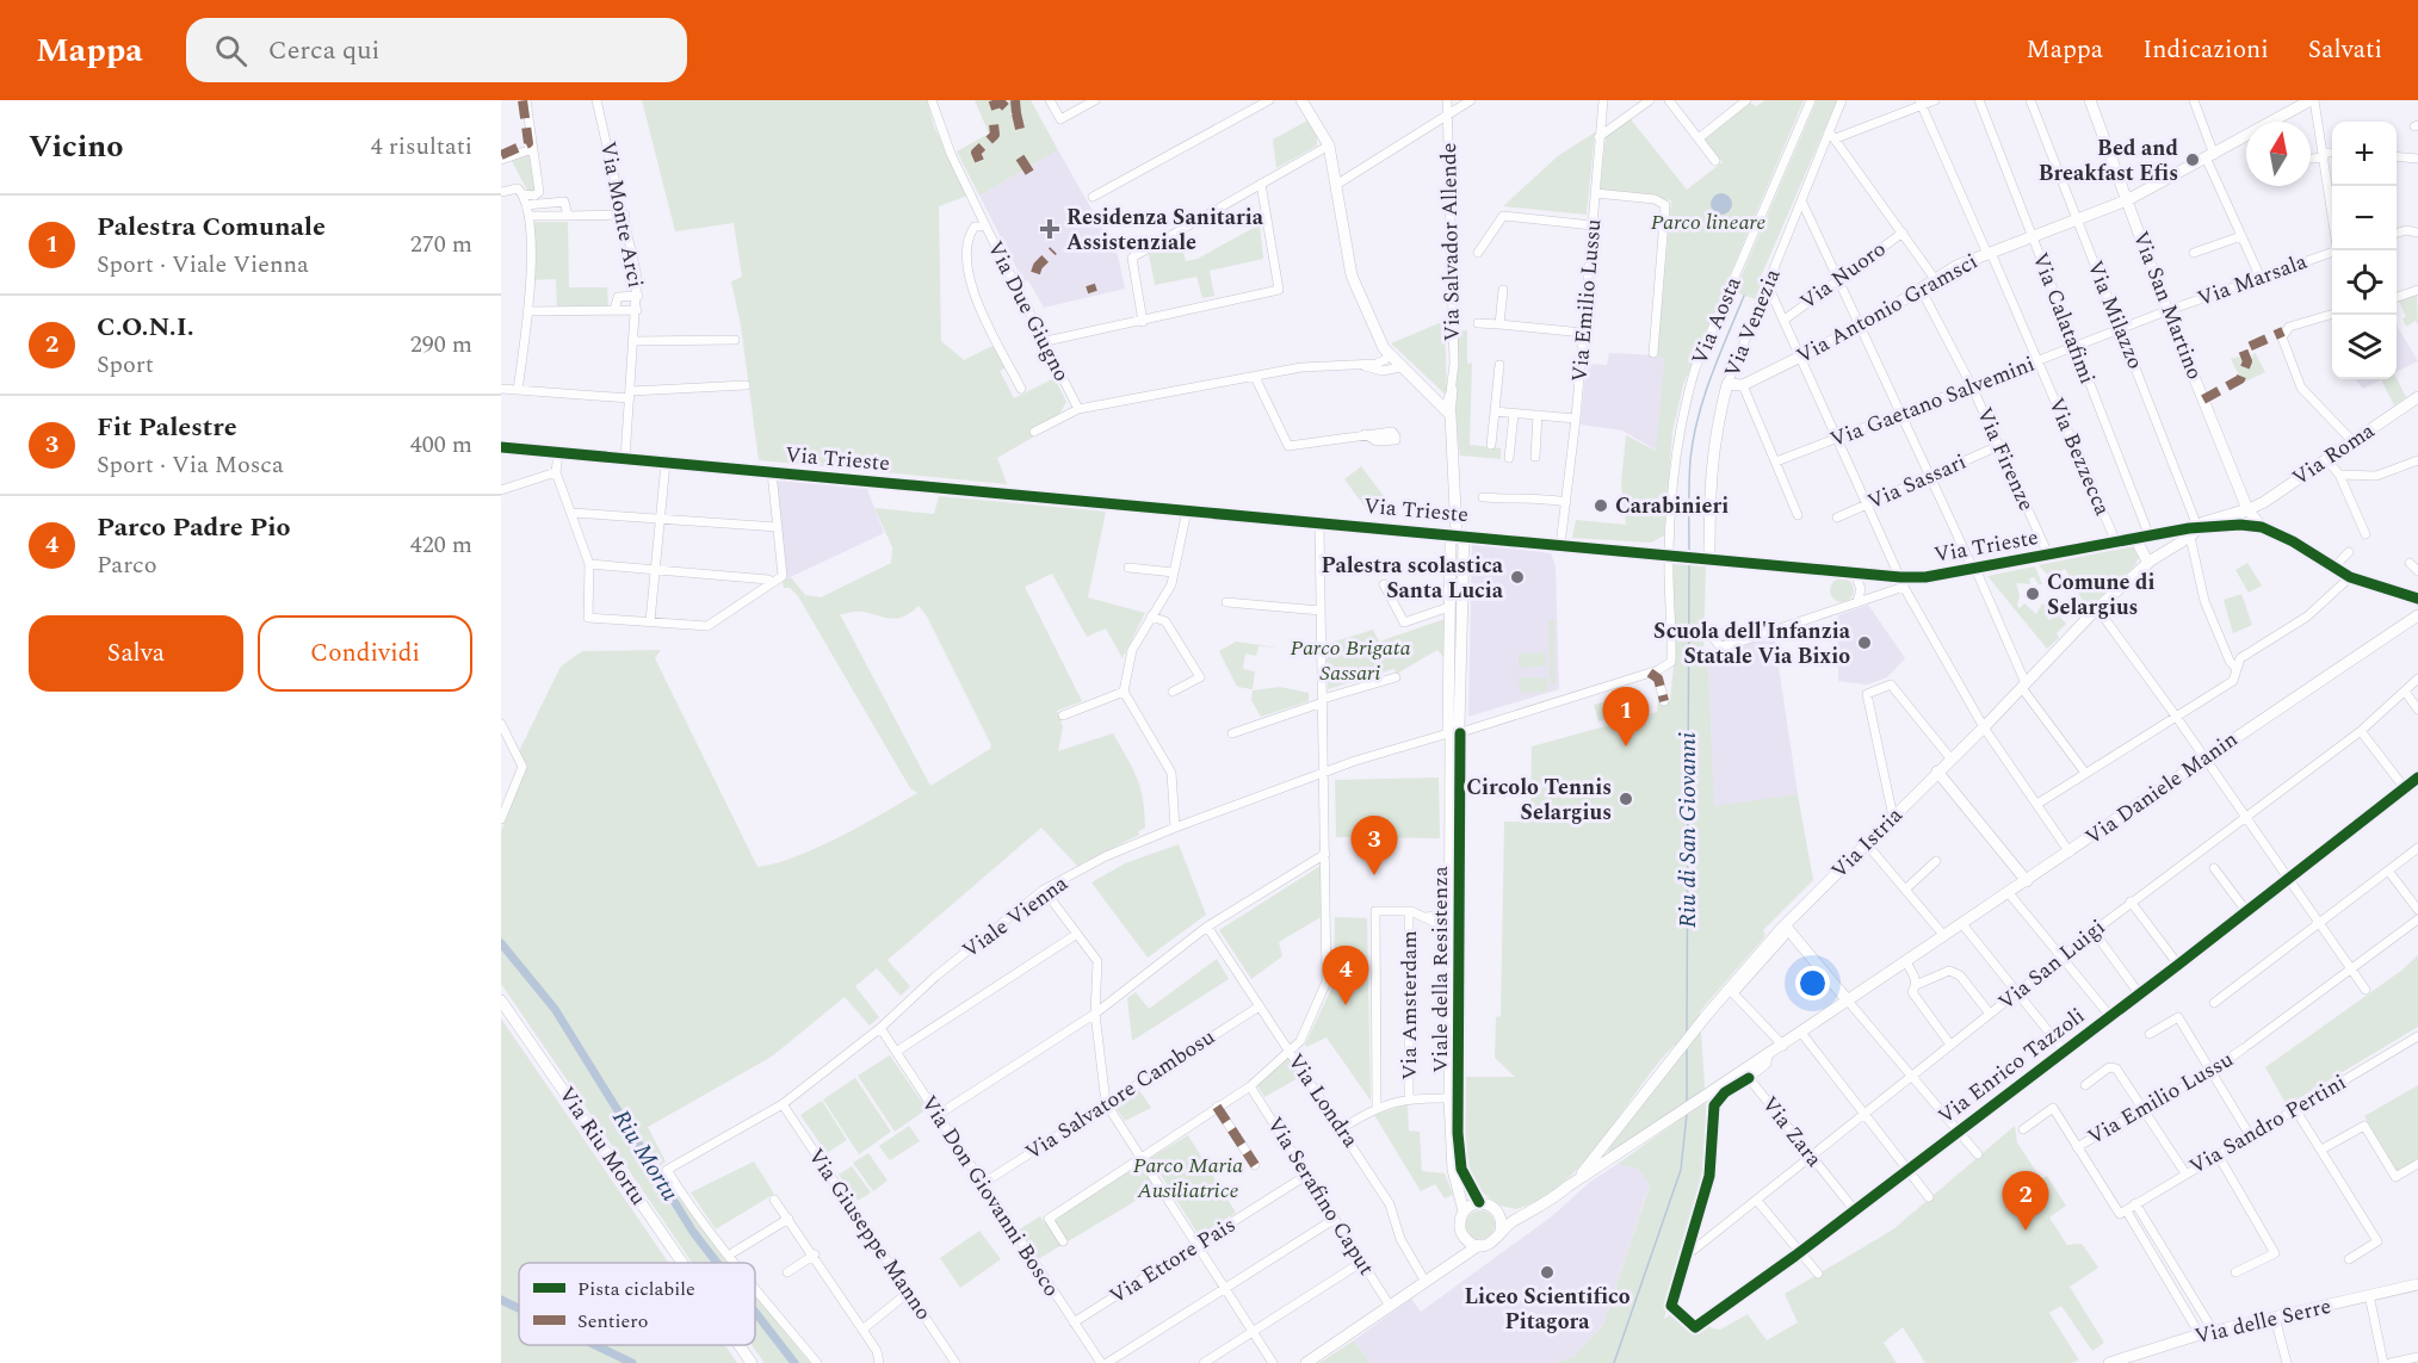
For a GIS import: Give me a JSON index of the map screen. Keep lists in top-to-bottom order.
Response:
{
  "streets": {
    "street": [
      "Via Monte Arci",
      "Via Salvador Allende",
      "Via Nuoro",
      "Via Marsala",
      "Via Emilio Lussu",
      "Via San Martino",
      "Via Antonio Gramsci",
      "Via Due Giugno",
      "Via Milazzo",
      "Via Calatafimi",
      "Via Aosta",
      "Via Venezia",
      "Via Gaetano Salvemini",
      "Via Roma",
      "Via Bezzecca",
      "Via Trieste",
      "Via Firenze",
      "Via Sassari",
      "Via Daniele Manin",
      "Via Istria",
      "Viale Vienna",
      "Via San Luigi",
      "Viale della Resistenza",
      "Via Amsterdam",
      "Via Enrico Tazzoli",
      "Via Salvatore Cambosu",
      "Via Londra",
      "Via Sandro Pertini",
      "Via Zara",
      "Via Riu Mortu",
      "Via Don Giovanni Bosco",
      "Via Serafino Caput",
      "Via Giuseppe Manno",
      "Via Ettore Pais",
      "Via delle Serre"
    ]
  },
  "crossings": [
    ["Via Monte Arci", "Via Trieste"],
    ["Via Salvador Allende", "Via Trieste"],
    ["Via Marsala", "Via San Martino"],
    ["Via Marsala", "Via Gaetano Salvemini"],
    ["Via Emilio Lussu", "Via Trieste"],
    ["Via San Martino", "Via Antonio Gramsci"],
    ["Via San Martino", "Via Gaetano Salvemini"],
    ["Via San Martino", "Via Roma"],
    ["Via San Martino", "Via Trieste"],
    ["Via Antonio Gramsci", "Via Milazzo"],
    ["Via Antonio Gramsci", "Via Calatafimi"],
    ["Via Antonio Gramsci", "Via Bezzecca"],
    ["Via Antonio Gramsci", "Via Firenze"],
    ["Via Milazzo", "Via Gaetano Salvemini"],
    ["Via Milazzo", "Via Trieste"],
    ["Via Milazzo", "Via Istria"],
    ["Via Calatafimi", "Via Gaetano Salvemini"],
    ["Via Calatafimi", "Via Trieste"],
    ["Via Aosta", "Via Trieste"],
    ["Via Aosta", "Viale Vienna"],
    ["Via Venezia", "Via Trieste"],
    ["Via Gaetano Salvemini", "Via Bezzecca"],
    ["Via Gaetano Salvemini", "Via Firenze"],
    ["Via Bezzecca", "Via Trieste"],
    ["Via Trieste", "Via Firenze"],
    ["Via Trieste", "Via Istria"],
    ["Via Firenze", "Via Sassari"],
    ["Via Daniele Manin", "Via Istria"],
    ["Via Daniele Manin", "Viale della Resistenza"],
    ["Via Daniele Manin", "Via Zara"],
    ["Viale Vienna", "Viale della Resistenza"],
    ["Viale Vienna", "Via Don Giovanni Bosco"],
    ["Viale Vienna", "Via Giuseppe Manno"],
    ["Via San Luigi", "Via Enrico Tazzoli"],
    ["Via San Luigi", "Via Zara"],
    ["Via Enrico Tazzoli", "Via Zara"],
    ["Via Salvatore Cambosu", "Via Londra"],
    ["Via Salvatore Cambosu", "Via Don Giovanni Bosco"],
    ["Via Don Giovanni Bosco", "Via Ettore Pais"],
    ["Via Serafino Caput", "Via Ettore Pais"]
  ],
  "water": ["Riu di San Giovanni", "Riu Mortu"],
  "parks": ["Parco lineare", "Parco Brigata Sassari", "Parco Maria Ausiliatrice"],
  "places": {
    "other": [
      "Bed and Breakfast Efis",
      "Carabinieri",
      "Palestra scolastica Santa Lucia",
      "Comune di Selargius",
      "Scuola dell'Infanzia Statale Via Bixio",
      "Circolo Tennis Selargius",
      "Liceo Scientifico Pitagora"
    ],
    "health": ["Residenza Sanitaria Assistenziale"]
  },
  "legend": ["Pista ciclabile", "Sentiero"],
  "north": "top",
  "page": {
    "header": "Mappa",
    "search": "Cerca qui",
    "nav": ["Mappa", "Indicazioni", "Salvati"],
    "heading": ["Vicino", "4 risultati"],
    "map_buttons": ["+", "−"],
    "list": [
      {
        "mark": "1",
        "name": "Palestra Comunale",
        "note": "Sport · Viale Vienna",
        "value": "270 m"
      },
      {
        "mark": "2",
        "name": "C.O.N.I.",
        "note": "Sport",
        "value": "290 m"
      },
      {
        "mark": "3",
        "name": "Fit Palestre",
        "note": "Sport · Via Mosca",
        "value": "400 m"
      },
      {
        "mark": "4",
        "name": "Parco Padre Pio",
        "note": "Parco",
        "value": "420 m"
      }
    ],
    "buttons": ["Salva", "Condividi"],
    "pins": [
      "1",
      "3",
      "4",
      "2"
    ]
  }
}
